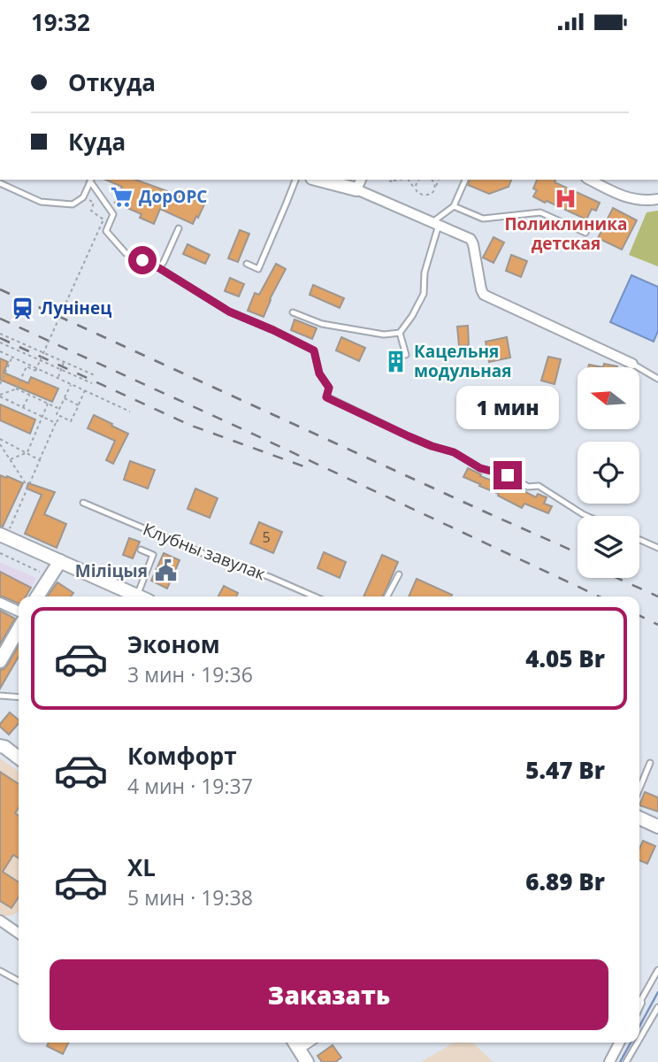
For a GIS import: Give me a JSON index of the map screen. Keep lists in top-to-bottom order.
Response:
{
  "streets": {
    "lane": ["Клубны завулак"]
  },
  "places": {
    "supermarket": ["ДорОРС"],
    "hospital": ["Поликлиника детская"],
    "station": ["Лунінец"],
    "building": ["Кацельня модульная"],
    "public building": ["Міліцыя"]
  },
  "house_numbers": ["5"],
  "north": "left",
  "page": {
    "status": "19:32",
    "banner": ["Откуда", "Куда"],
    "bubble": "1 мин",
    "list": [
      {
        "name": "Эконом",
        "note": "3 мин · 19:36",
        "value": "4.05 Br"
      },
      {
        "name": "Комфорт",
        "note": "4 мин · 19:37",
        "value": "5.47 Br"
      },
      {
        "name": "XL",
        "note": "5 мин · 19:38",
        "value": "6.89 Br"
      }
    ],
    "buttons": "Заказать"
  }
}
